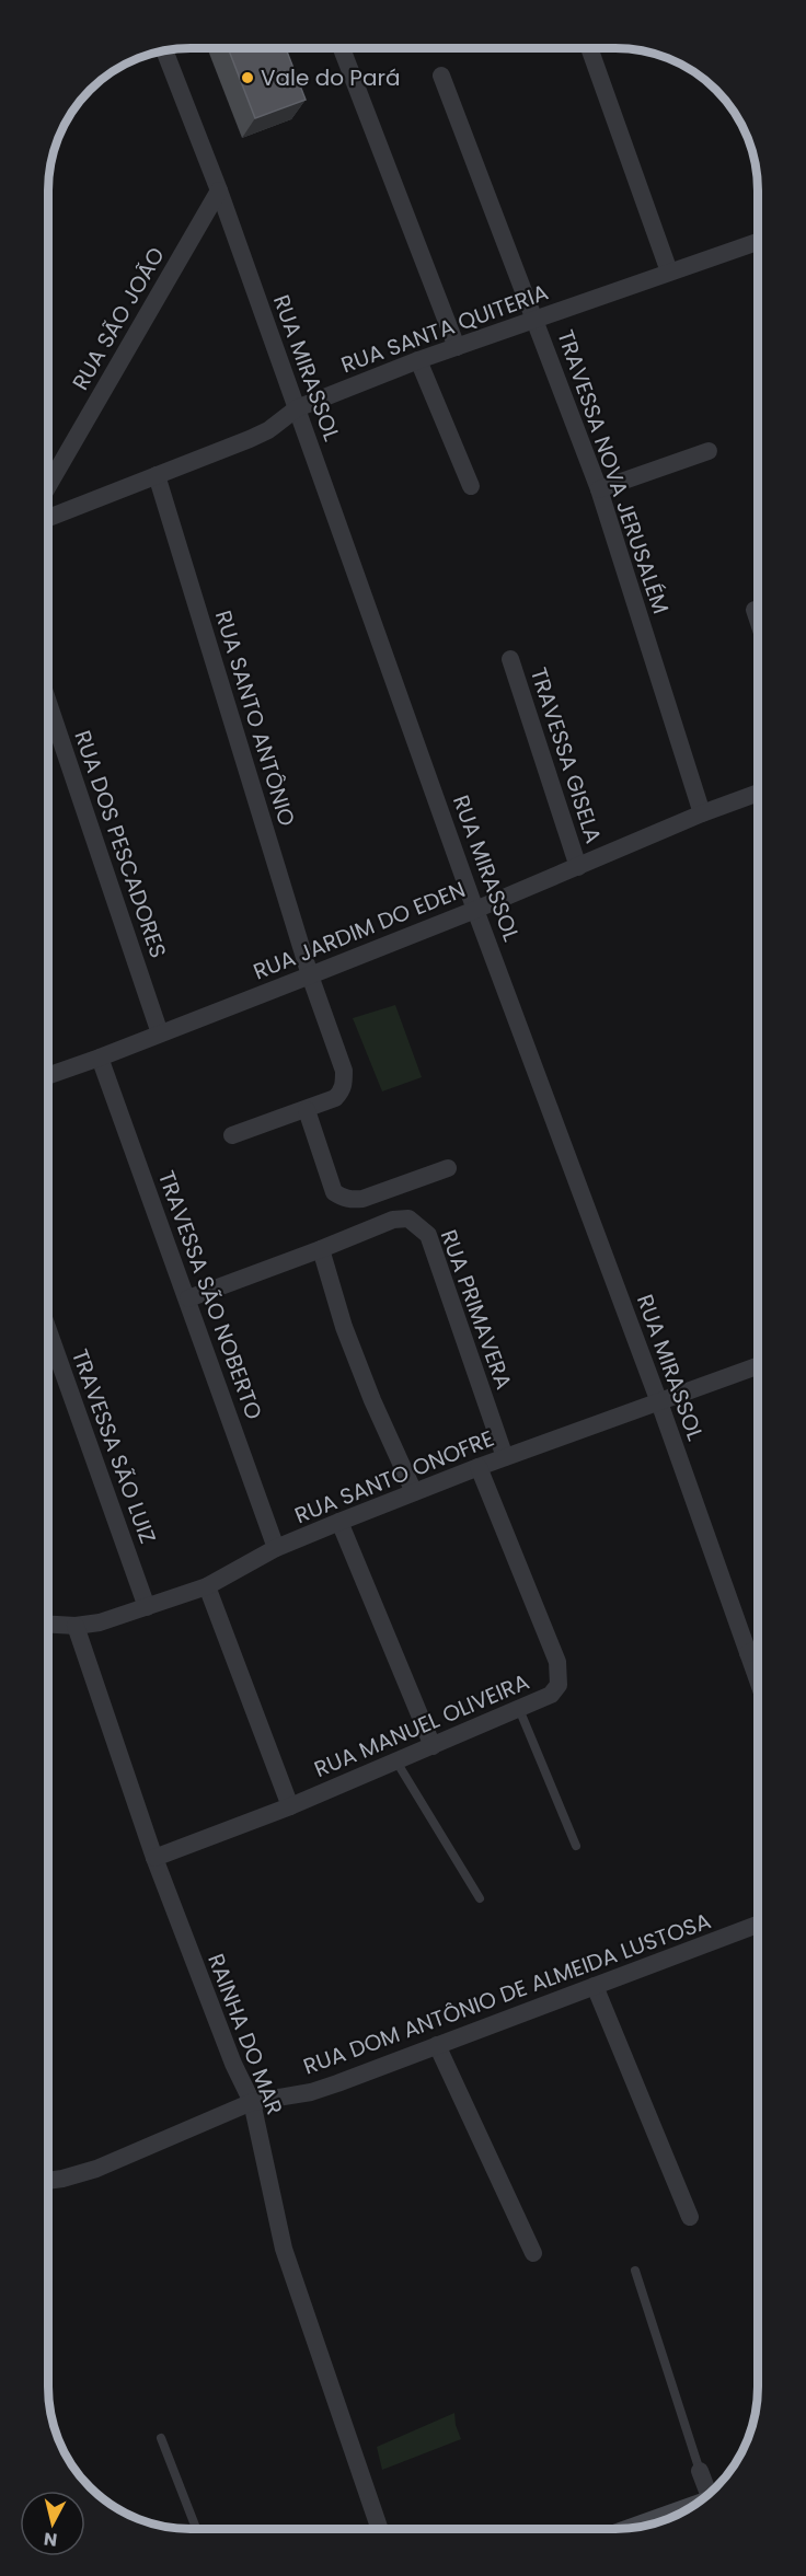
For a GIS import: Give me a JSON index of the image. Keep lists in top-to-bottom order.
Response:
{
  "streets": {
    "street": [
      "RUA SÃO JOÃO",
      "RUA SANTA QUITERIA",
      "RUA MIRASSOL",
      "TRAVESSA NOVA JERUSALÉM",
      "RUA SANTO ANTÔNIO",
      "TRAVESSA GISELA",
      "RUA DOS PESCADORES",
      "RUA JARDIM DO EDEN",
      "TRAVESSA SÃO NOBERTO",
      "RUA PRIMAVERA",
      "TRAVESSA SÃO LUIZ",
      "RUA SANTO ONOFRE",
      "RUA MANUEL OLIVEIRA",
      "RUA DOM ANTÔNIO DE ALMEIDA LUSTOSA",
      "RAINHA DO MAR"
    ]
  },
  "crossings": [
    ["RUA SÃO JOÃO", "RUA MIRASSOL"],
    ["RUA SANTA QUITERIA", "RUA MIRASSOL"],
    ["RUA SANTA QUITERIA", "TRAVESSA NOVA JERUSALÉM"],
    ["RUA SANTA QUITERIA", "RUA SANTO ANTÔNIO"],
    ["RUA MIRASSOL", "RUA JARDIM DO EDEN"],
    ["RUA MIRASSOL", "RUA SANTO ONOFRE"],
    ["TRAVESSA NOVA JERUSALÉM", "RUA JARDIM DO EDEN"],
    ["RUA SANTO ANTÔNIO", "RUA JARDIM DO EDEN"],
    ["TRAVESSA GISELA", "RUA JARDIM DO EDEN"],
    ["RUA DOS PESCADORES", "RUA JARDIM DO EDEN"],
    ["RUA JARDIM DO EDEN", "TRAVESSA SÃO NOBERTO"],
    ["TRAVESSA SÃO NOBERTO", "RUA PRIMAVERA"],
    ["TRAVESSA SÃO NOBERTO", "RUA SANTO ONOFRE"],
    ["RUA PRIMAVERA", "RUA SANTO ONOFRE"],
    ["TRAVESSA SÃO LUIZ", "RUA SANTO ONOFRE"],
    ["RUA SANTO ONOFRE", "RUA MANUEL OLIVEIRA"],
    ["RUA SANTO ONOFRE", "RAINHA DO MAR"],
    ["RUA MANUEL OLIVEIRA", "RAINHA DO MAR"],
    ["RUA DOM ANTÔNIO DE ALMEIDA LUSTOSA", "RAINHA DO MAR"]
  ],
  "places": ["Vale do Pará"],
  "north": "bottom"
}
